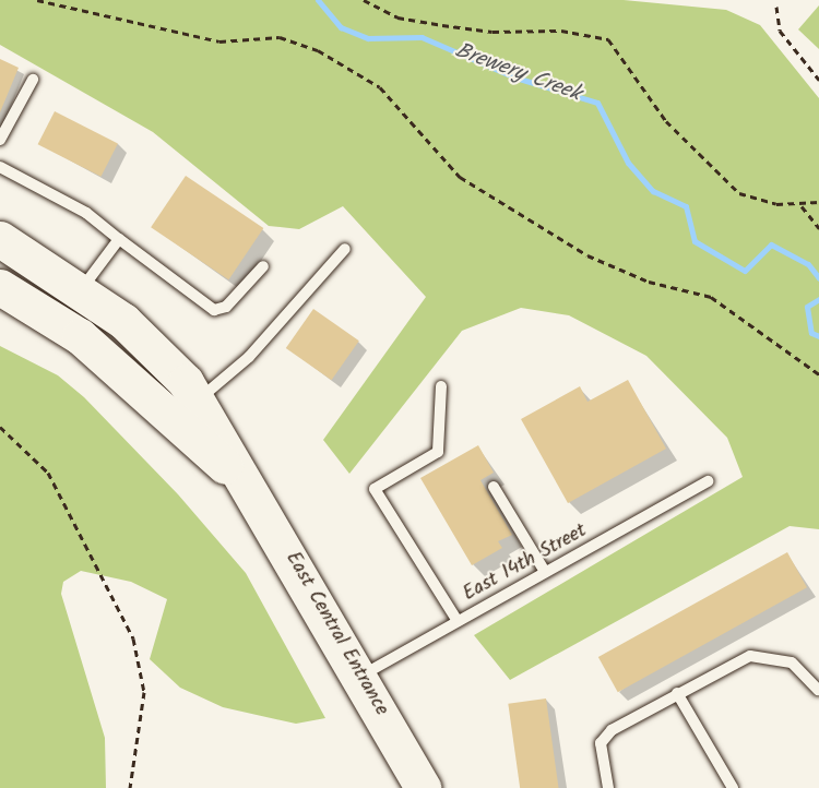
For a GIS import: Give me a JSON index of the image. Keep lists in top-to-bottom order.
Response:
{
  "streets": {
    "highway": ["East Central Entrance"],
    "lane": ["East 14th Street"]
  },
  "crossings": [
    ["East 14th Street", "East Central Entrance"]
  ],
  "water": ["Brewery Creek"]
}
